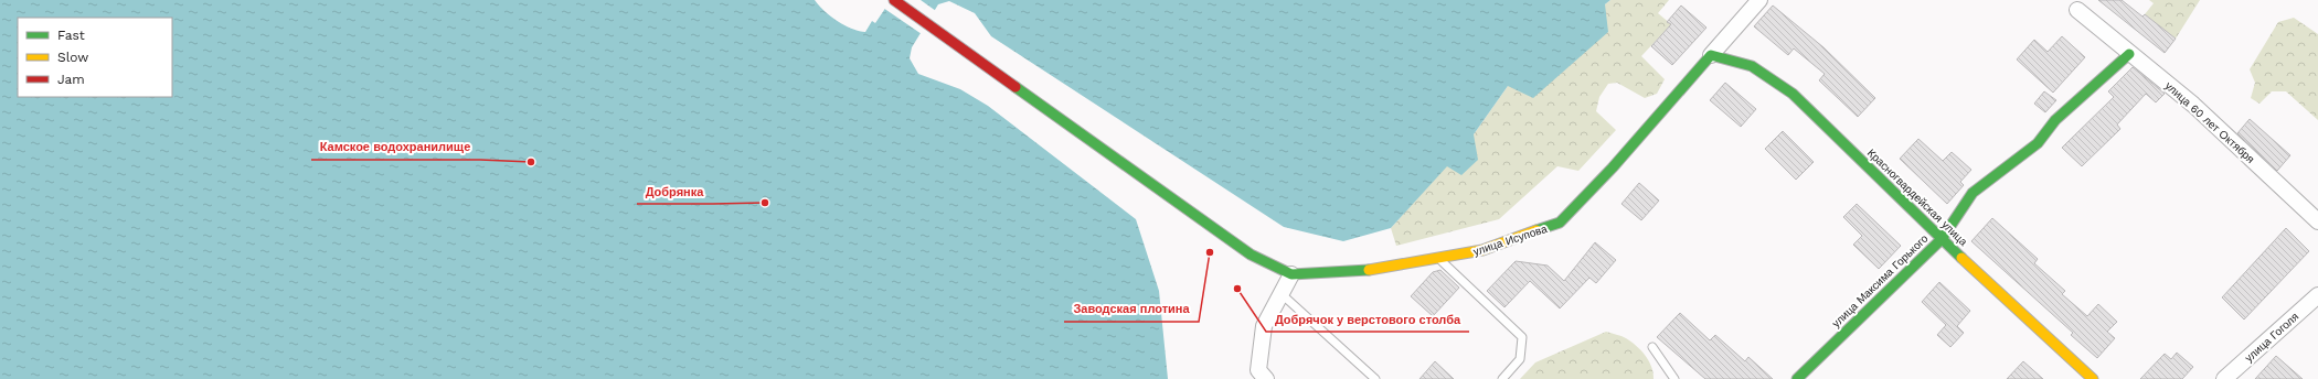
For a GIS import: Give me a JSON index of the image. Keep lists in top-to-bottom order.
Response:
{
  "streets": {
    "street": [
      "улица 60 лет Октября",
      "Красногвардейская улица",
      "улица Исупова",
      "улица Максима Горького",
      "улица Гоголя"
    ]
  },
  "crossings": [
    ["улица 60 лет Октября", "улица Максима Горького"],
    ["Красногвардейская улица", "улица Исупова"],
    ["Красногвардейская улица", "улица Максима Горького"]
  ],
  "places": [
    "Камское водохранилище",
    "Добрянка",
    "Заводская плотина",
    "Добрячок у верстового столба"
  ],
  "legend": ["Fast", "Slow", "Jam"]
}
